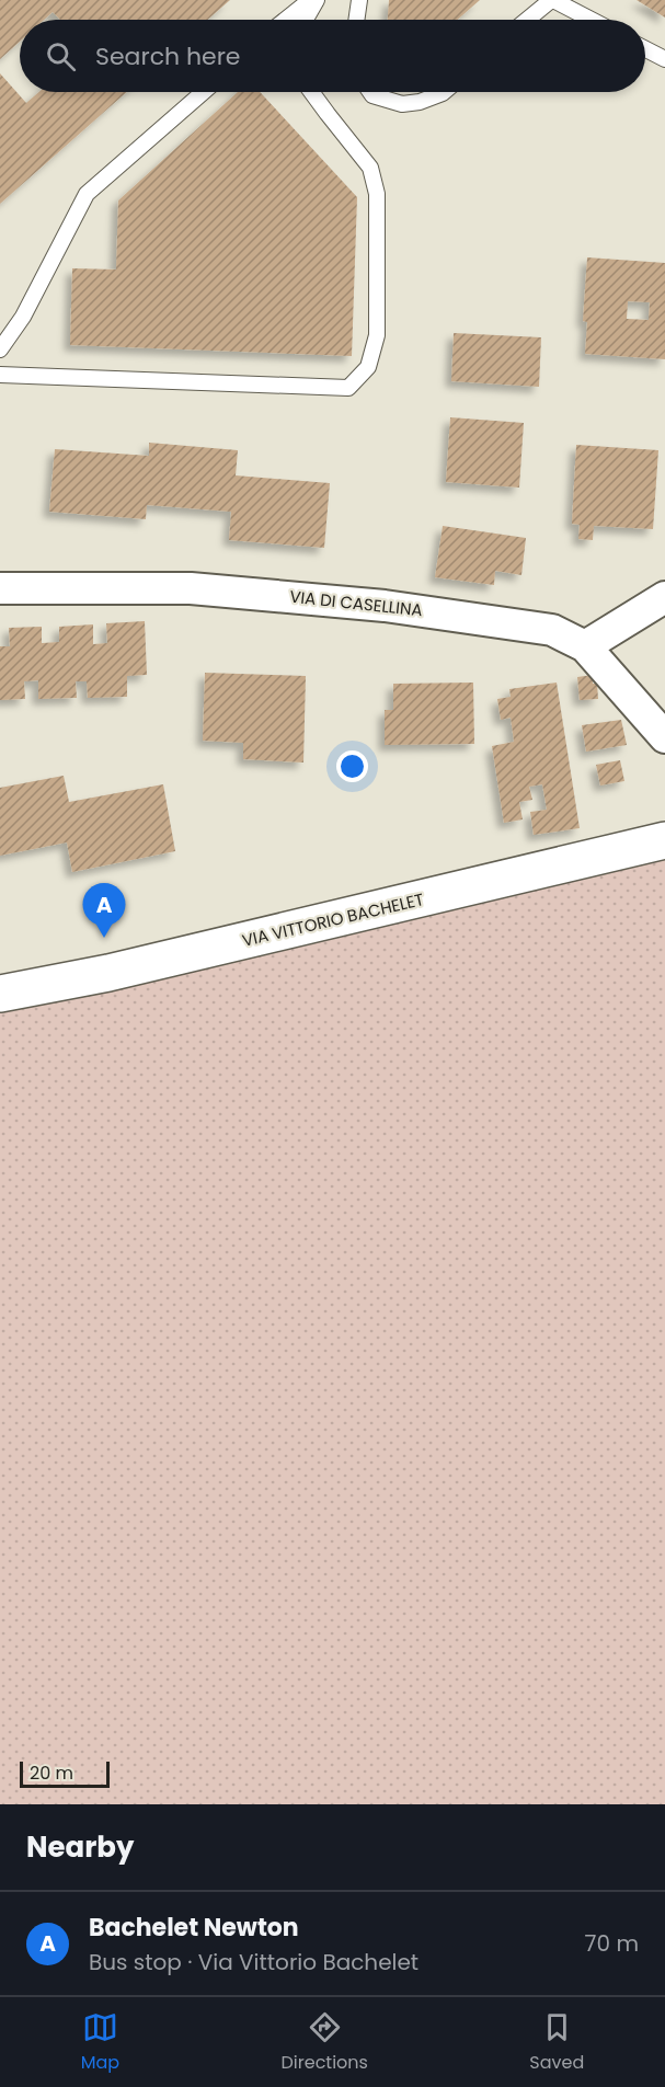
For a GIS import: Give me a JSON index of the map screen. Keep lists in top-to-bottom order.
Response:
{
  "streets": {
    "street": ["VIA DI CASELLINA", "VIA VITTORIO BACHELET"]
  },
  "scale_bar": "20 m",
  "page": {
    "search": "Search here",
    "pins": "A",
    "scale": "20 m",
    "heading": "Nearby",
    "list": [
      {
        "mark": "A",
        "name": "Bachelet Newton",
        "note": "Bus stop · Via Vittorio Bachelet",
        "value": "70 m"
      }
    ],
    "nav": ["Map", "Directions", "Saved"]
  }
}
